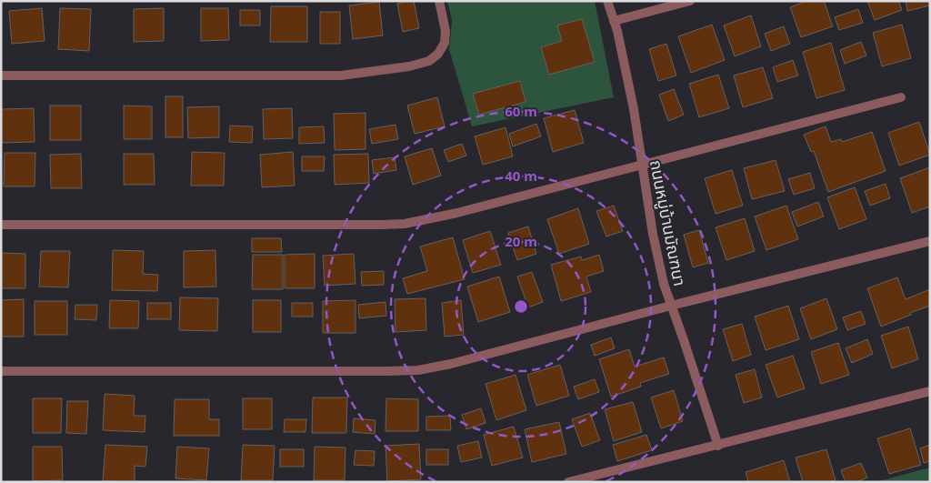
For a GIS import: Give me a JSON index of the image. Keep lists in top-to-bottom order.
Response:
{
  "streets": {
    "street": ["ถนนหมู่บ้านมัณฑนา"]
  },
  "rings": ["60 m", "40 m", "20 m"]
}
